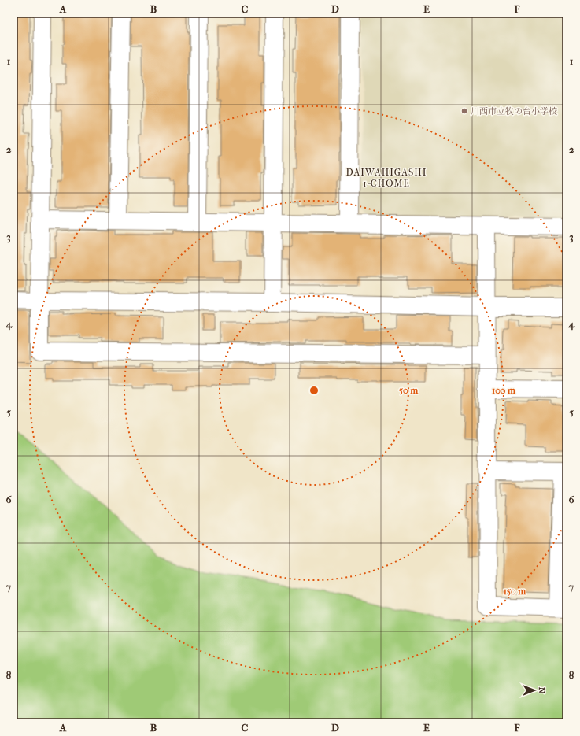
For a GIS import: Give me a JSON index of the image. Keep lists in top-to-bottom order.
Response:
{
  "districts": ["DAIWAHIGASHI 1-CHOME"],
  "places": ["川西市立牧の台小学校"],
  "north": "right",
  "grid": {
    "columns": [
      "A",
      "B",
      "C",
      "D",
      "E",
      "F"
    ],
    "rows": [
      "1",
      "2",
      "3",
      "4",
      "5",
      "6",
      "7",
      "8"
    ]
  },
  "rings": ["50 m", "100 m", "150 m"]
}
